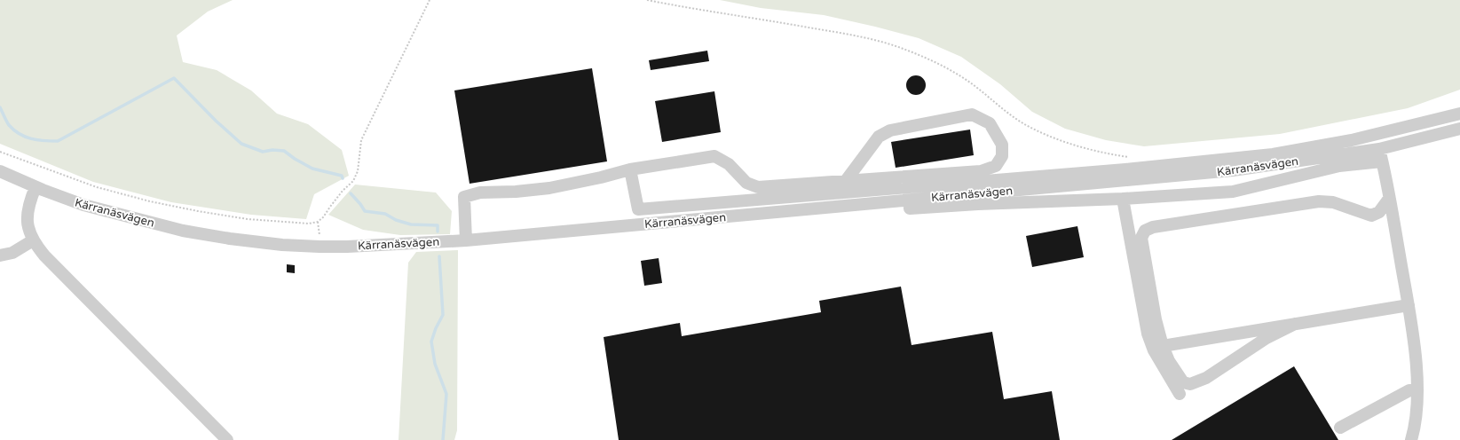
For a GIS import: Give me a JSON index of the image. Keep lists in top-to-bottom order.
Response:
{
  "streets": {
    "street": ["Kärranäsvägen"]
  }
}
